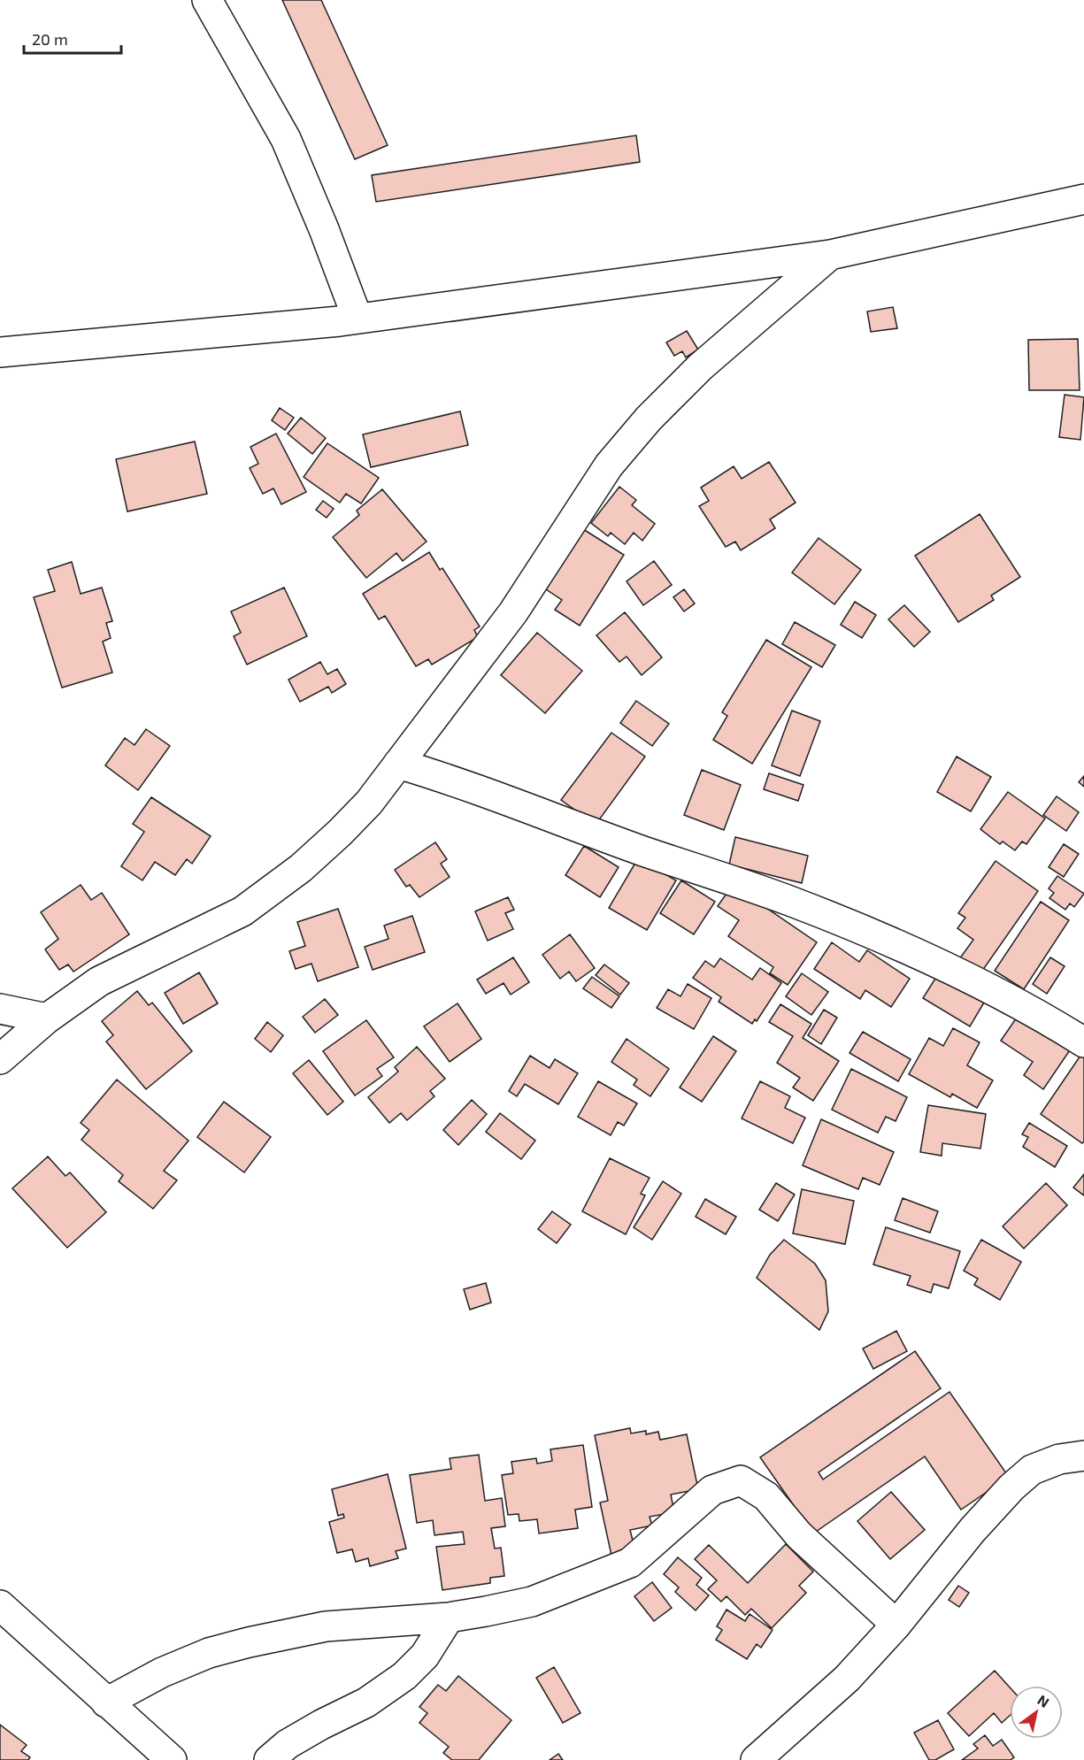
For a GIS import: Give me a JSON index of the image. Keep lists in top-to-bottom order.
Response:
{
  "scale_bar": "20 m",
  "north": "top right"
}
